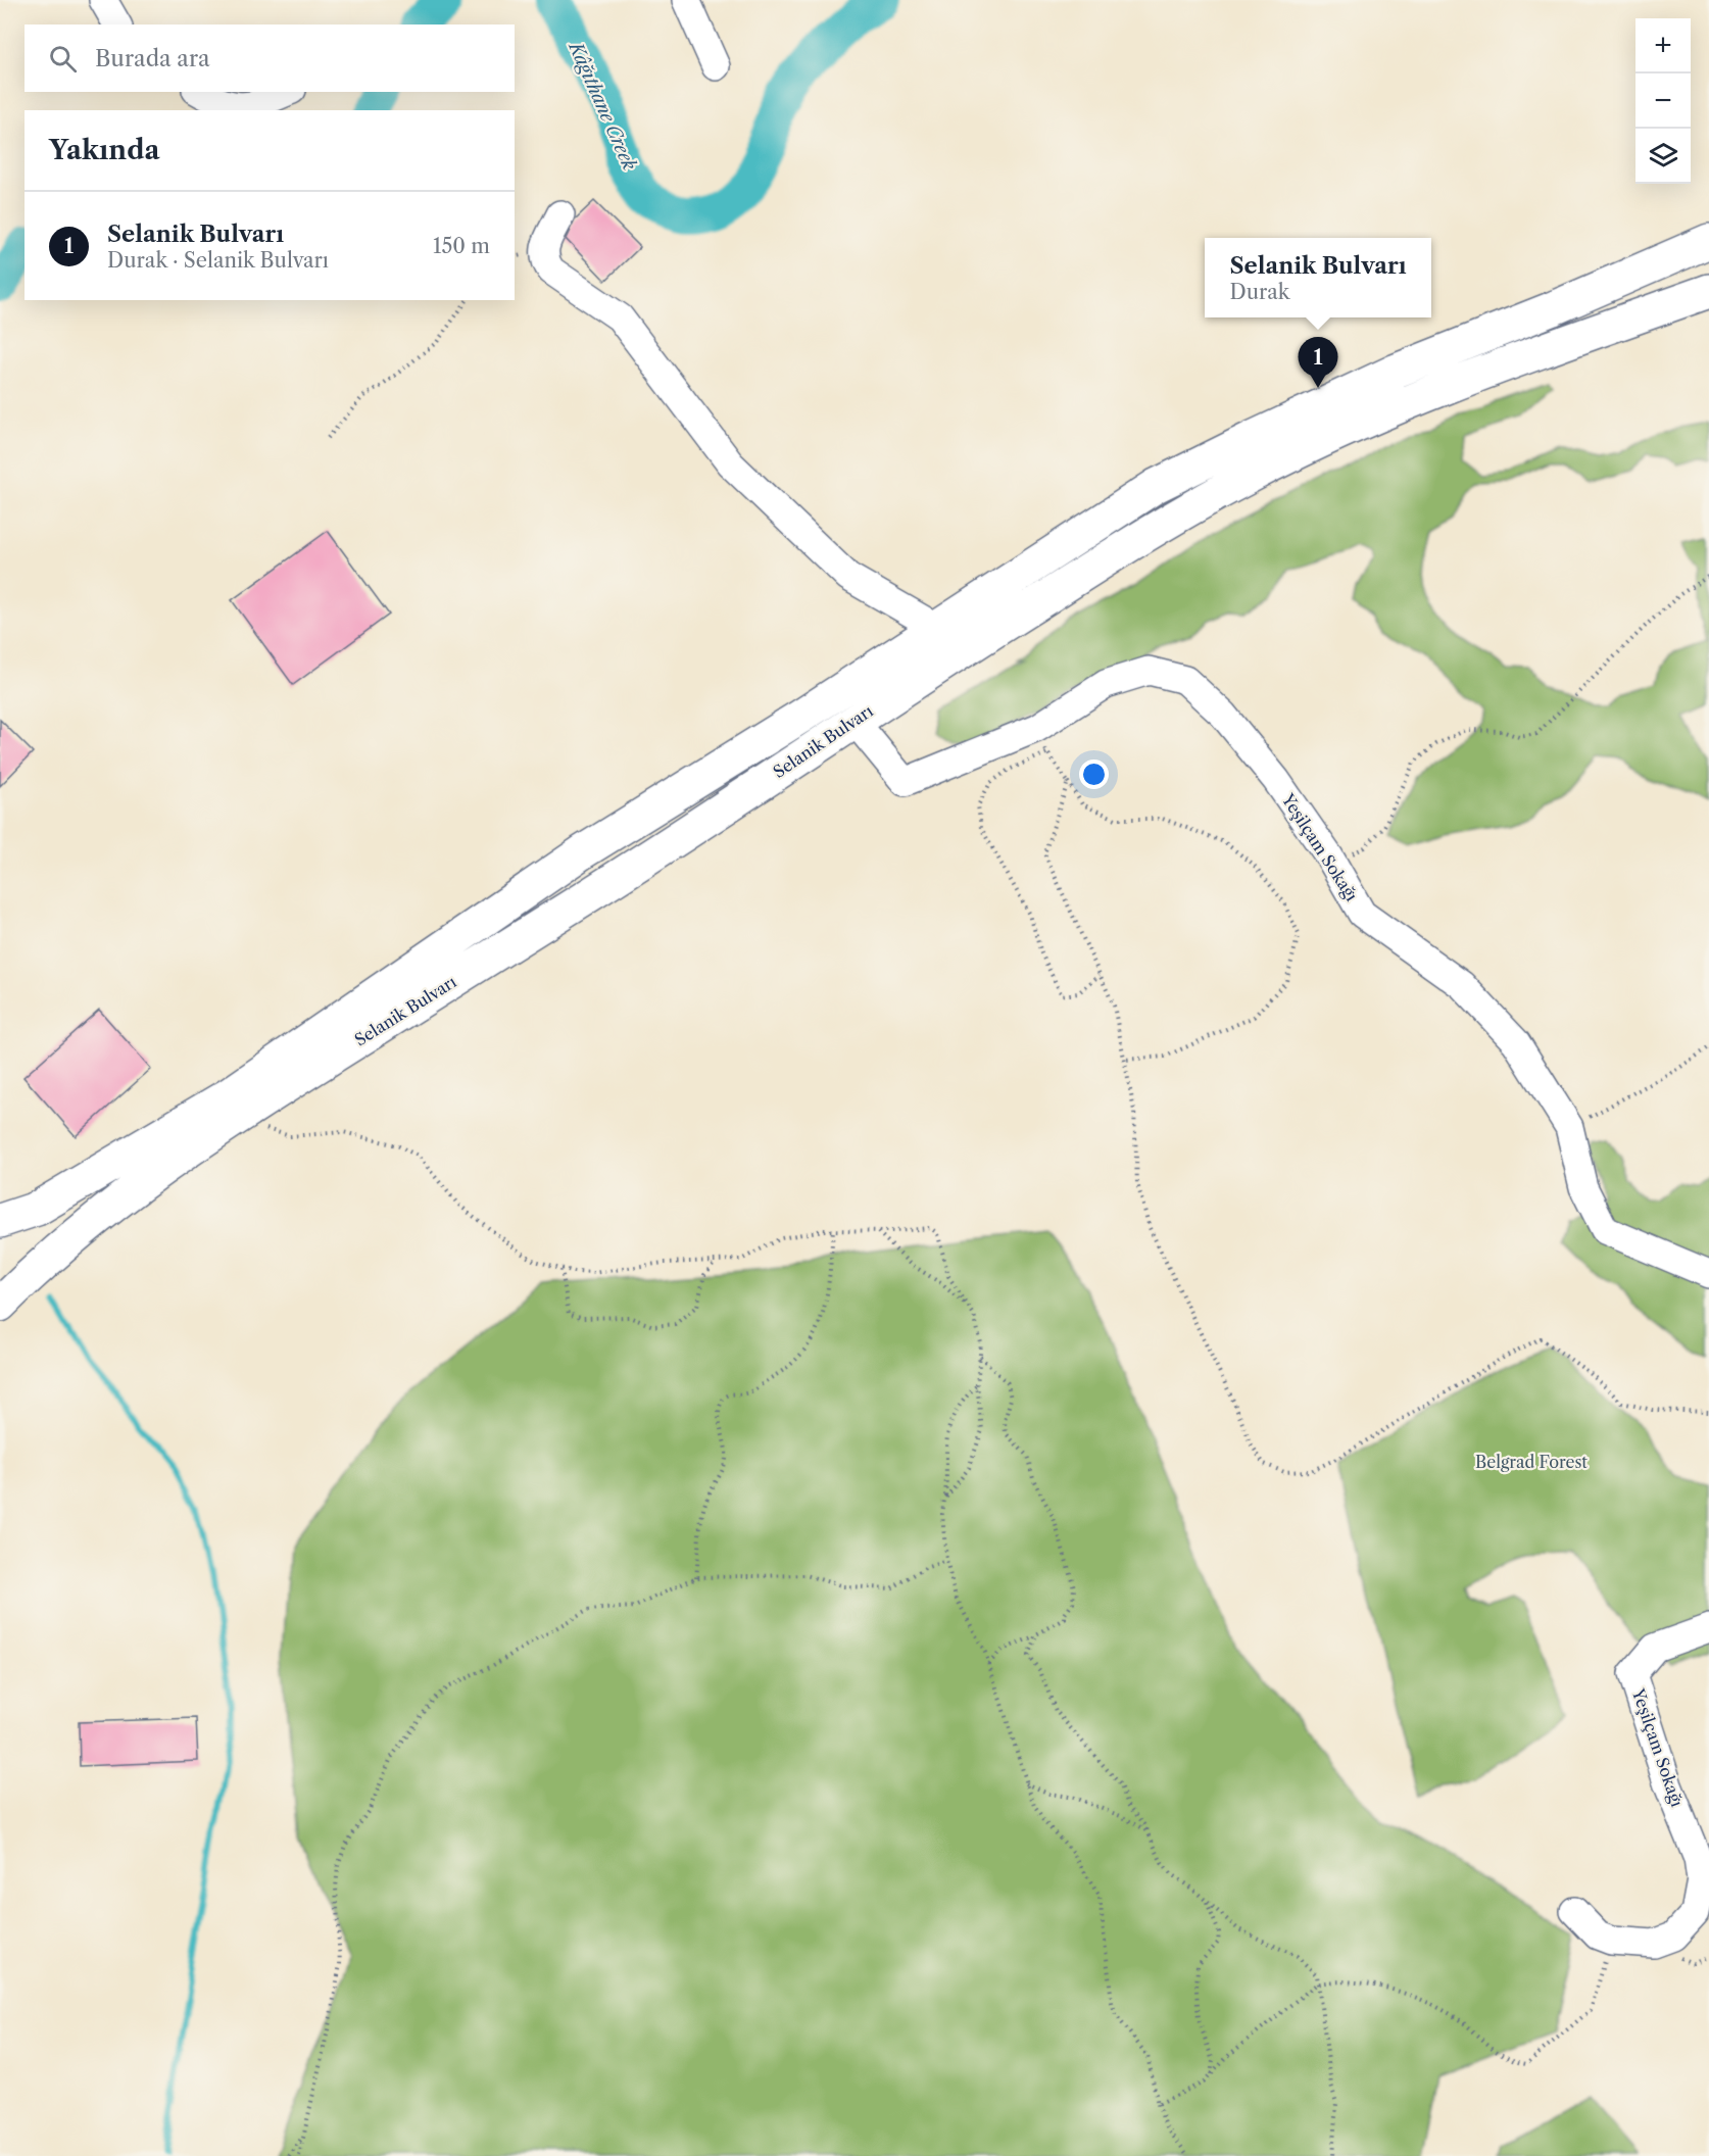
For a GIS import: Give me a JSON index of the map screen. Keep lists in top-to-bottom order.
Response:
{
  "streets": {
    "main road": ["Selanik Bulvarı"],
    "street": ["Yeşilçam Sokağı"]
  },
  "crossings": [
    ["Selanik Bulvarı", "Yeşilçam Sokağı"]
  ],
  "water": ["Kâğıthane Creek"],
  "parks": ["Belgrad Forest"],
  "page": {
    "map_buttons": ["+", "−"],
    "search": "Burada ara",
    "heading": "Yakında",
    "list": [
      {
        "mark": "1",
        "name": "Selanik Bulvarı",
        "note": "Durak · Selanik Bulvarı",
        "value": "150 m"
      }
    ],
    "popup": ["Selanik Bulvarı", "Durak"],
    "pins": "1"
  }
}
